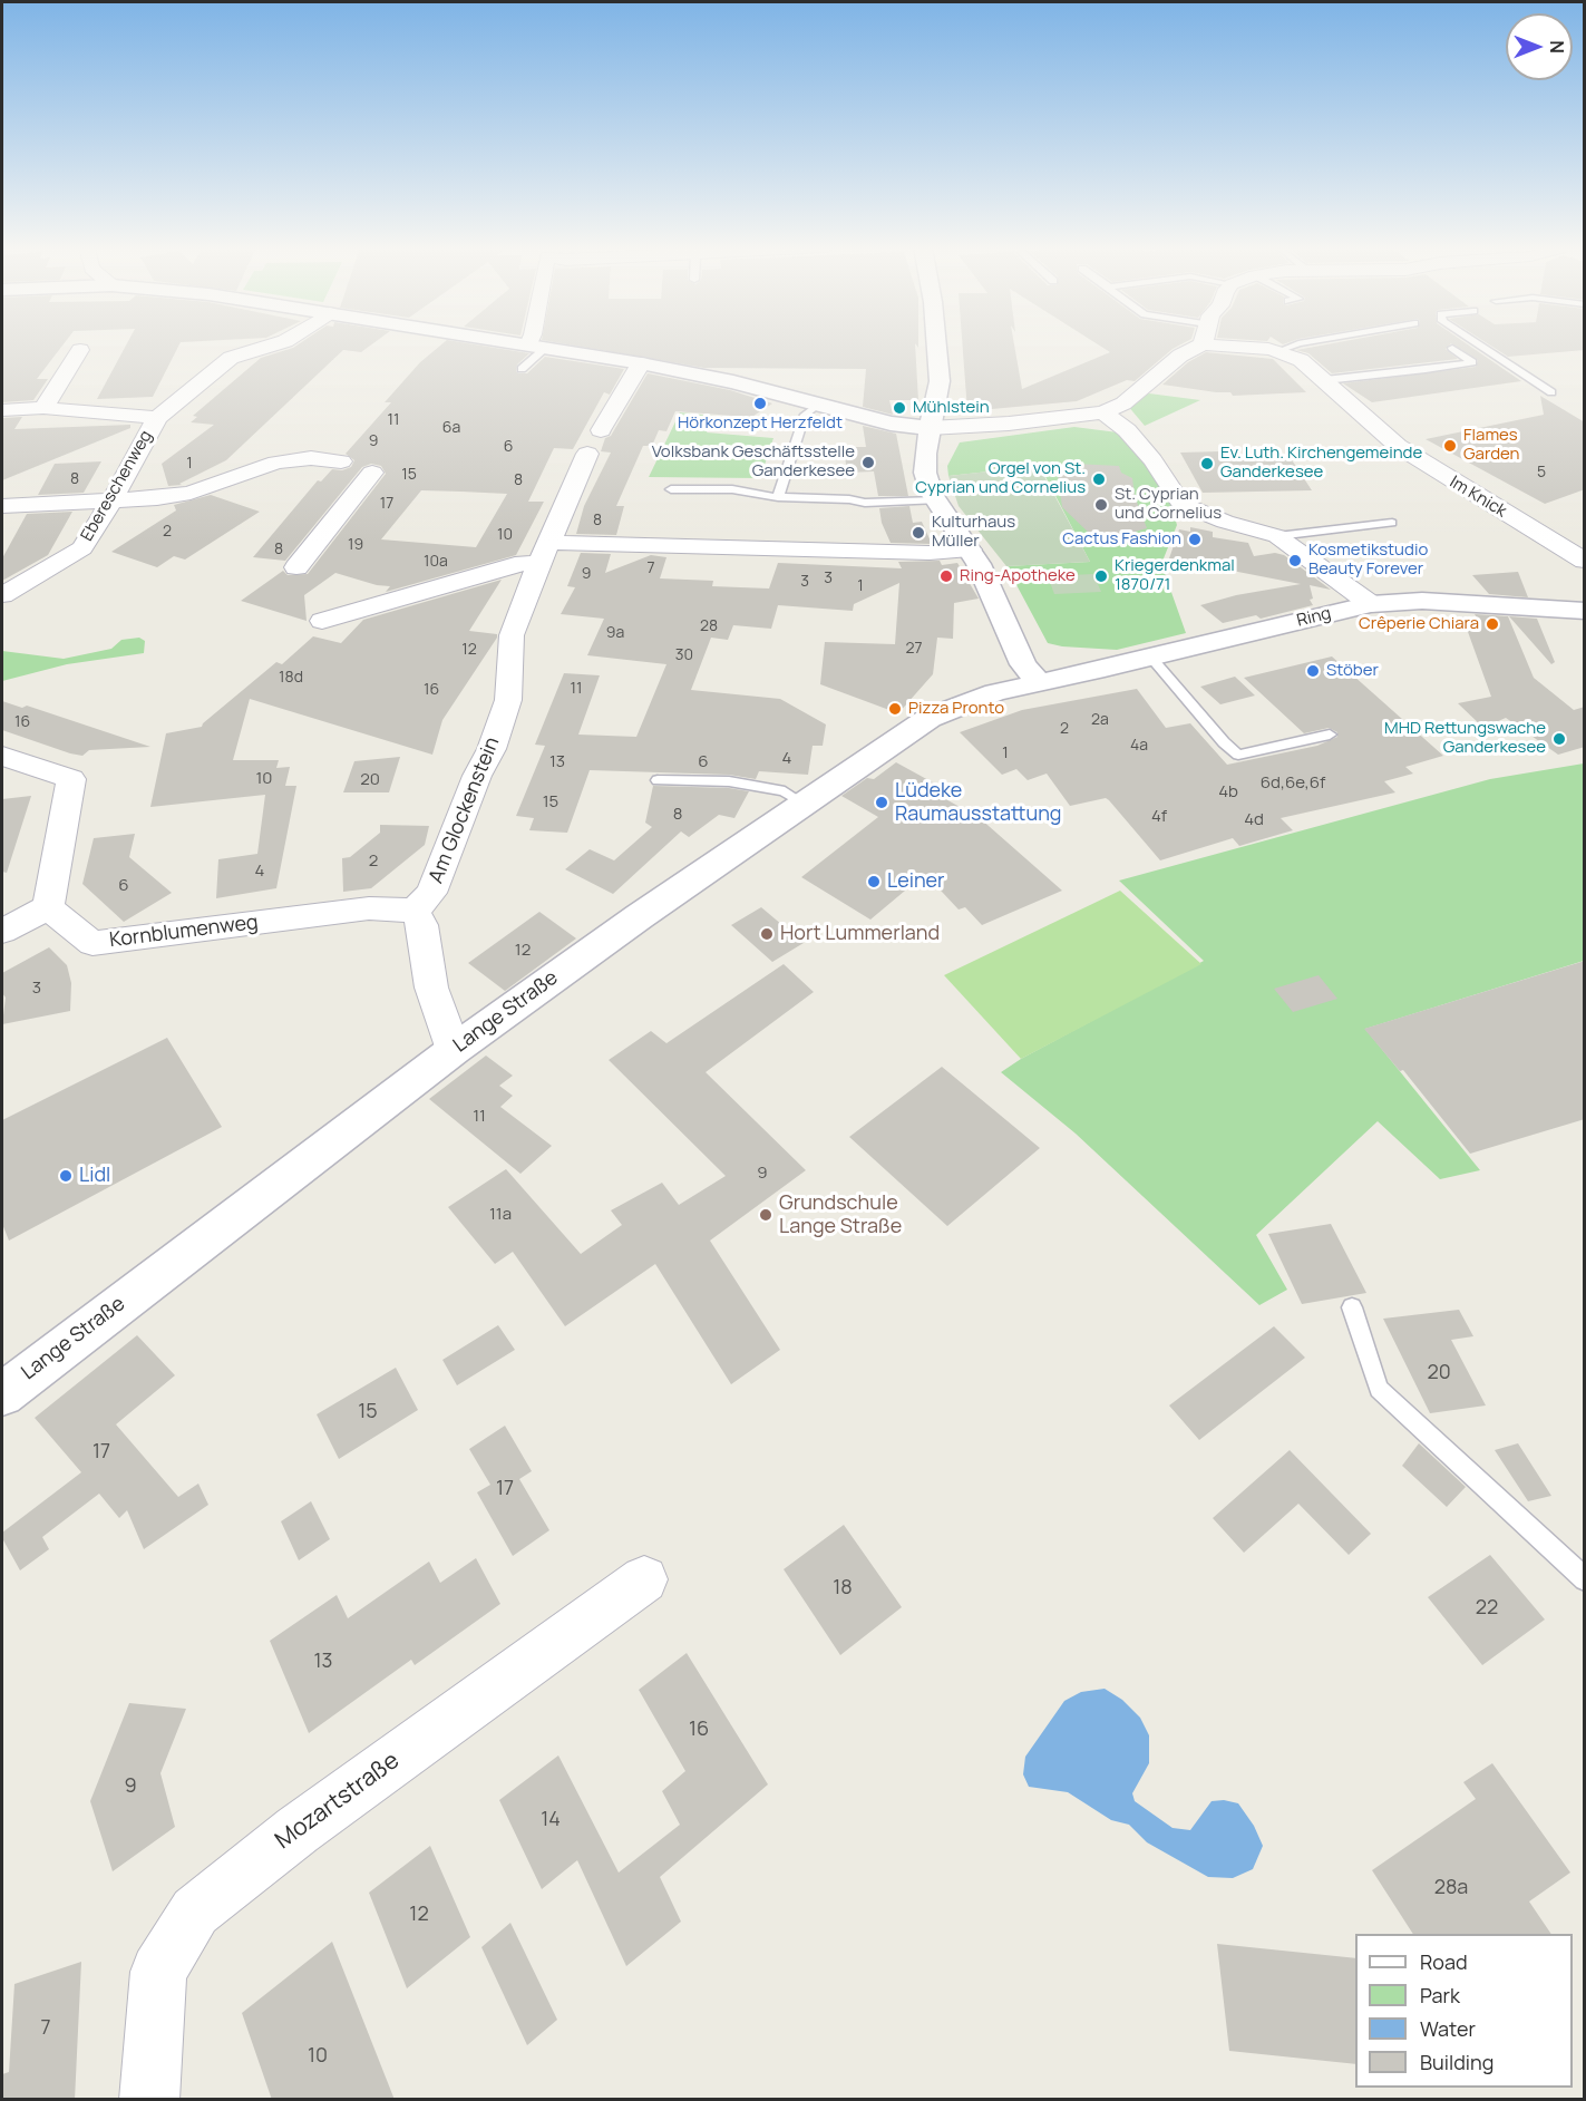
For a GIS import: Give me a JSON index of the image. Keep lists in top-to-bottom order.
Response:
{
  "streets": {
    "street": [
      "Ebereschenweg",
      "Im Knick",
      "Ring",
      "Am Glockenstein",
      "Kornblumenweg",
      "Lange Straße",
      "Mozartstraße"
    ]
  },
  "crossings": [
    ["Ring", "Lange Straße"],
    ["Am Glockenstein", "Kornblumenweg"]
  ],
  "places": [
    "Hörkonzept Herzfeldt",
    "Mühlstein",
    "Flames Garden",
    "Volksbank Geschäftsstelle Ganderkesee",
    "Ev. Luth. Kirchengemeinde Ganderkesee",
    "Orgel von St. Cyprian und Cornelius",
    "St. Cyprian und Cornelius",
    "Kulturhaus Müller",
    "Cactus Fashion",
    "Kosmetikstudio Beauty Forever",
    "Ring-Apotheke",
    "Kriegerdenkmal 1870/71",
    "Crêperie Chiara",
    "Stöber",
    "Pizza Pronto",
    "MHD Rettungswache Ganderkesee",
    "Lüdeke Raumausstattung",
    "Leiner",
    "Hort Lummerland",
    "Lidl",
    "Grundschule Lange Straße"
  ],
  "house_numbers": [
    "11",
    "6a",
    "9",
    "6",
    "1",
    "5",
    "15",
    "8",
    "8",
    "17",
    "8",
    "2",
    "10",
    "19",
    "8",
    "10a",
    "7",
    "9",
    "3",
    "3",
    "1",
    "28",
    "9a",
    "27",
    "12",
    "30",
    "18d",
    "11",
    "16",
    "2a",
    "16",
    "2",
    "4a",
    "1",
    "4",
    "13",
    "6",
    "10",
    "20",
    "6d,6e,6f",
    "4b",
    "15",
    "8",
    "4f",
    "4d",
    "2",
    "4",
    "6",
    "12",
    "3",
    "11",
    "9",
    "11a",
    "20",
    "15",
    "17",
    "17",
    "18",
    "22",
    "13",
    "16",
    "9",
    "14",
    "28a",
    "12",
    "7",
    "10"
  ],
  "legend": [
    "Road",
    "Park",
    "Water",
    "Building"
  ],
  "north": "right"
}
